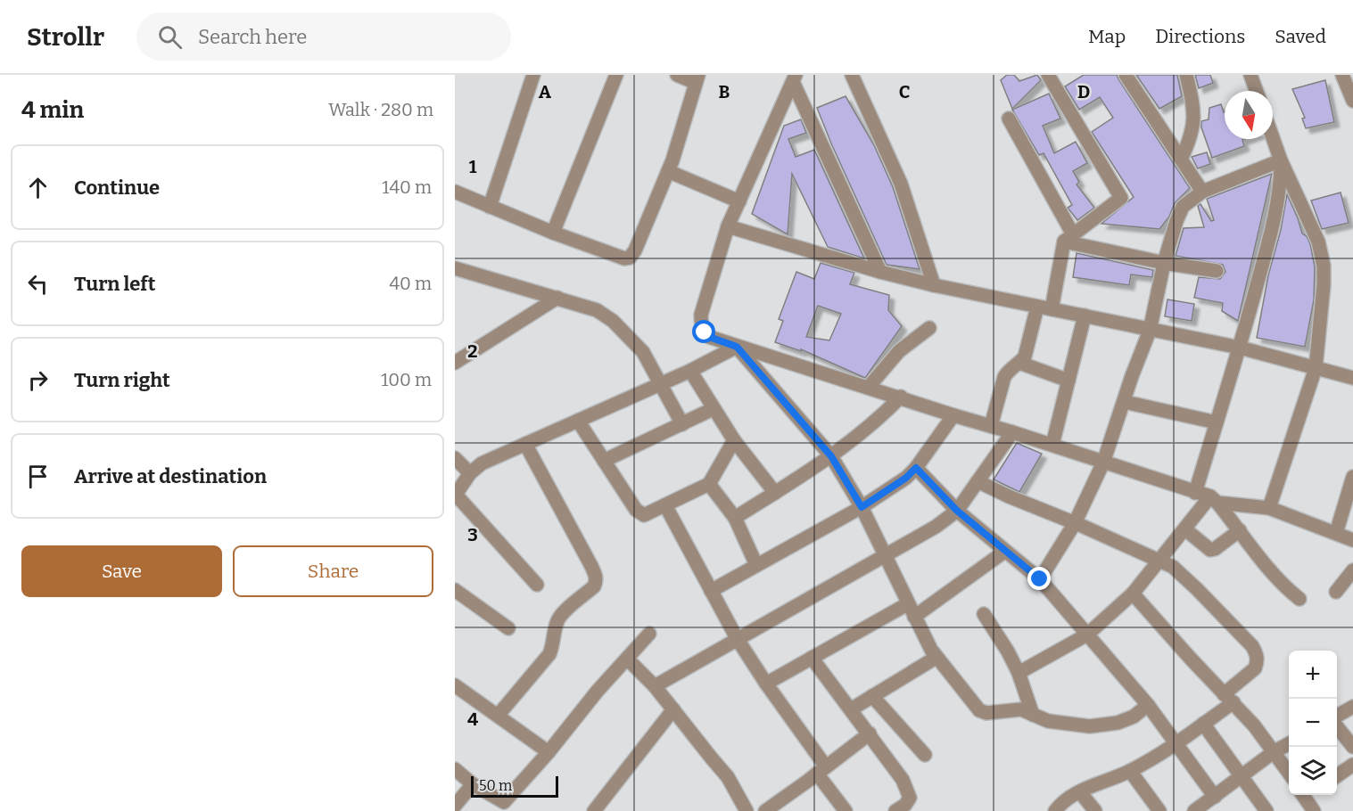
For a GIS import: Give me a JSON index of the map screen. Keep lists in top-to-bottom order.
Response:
{
  "scale_bar": "50 m",
  "north": "bottom",
  "page": {
    "header": "Strollr",
    "search": "Search here",
    "nav": ["Map", "Directions", "Saved"],
    "heading": ["4 min", "Walk · 280 m"],
    "list": [
      ["Continue", "140 m"],
      ["Turn left", "40 m"],
      ["Turn right", "100 m"],
      "Arrive at destination"
    ],
    "buttons": ["Save", "Share"],
    "map_buttons": ["+", "−"],
    "scale": "50 m"
  },
  "grid": {
    "columns": [
      "A",
      "B",
      "C",
      "D"
    ],
    "rows": [
      "1",
      "2",
      "3",
      "4"
    ]
  }
}
